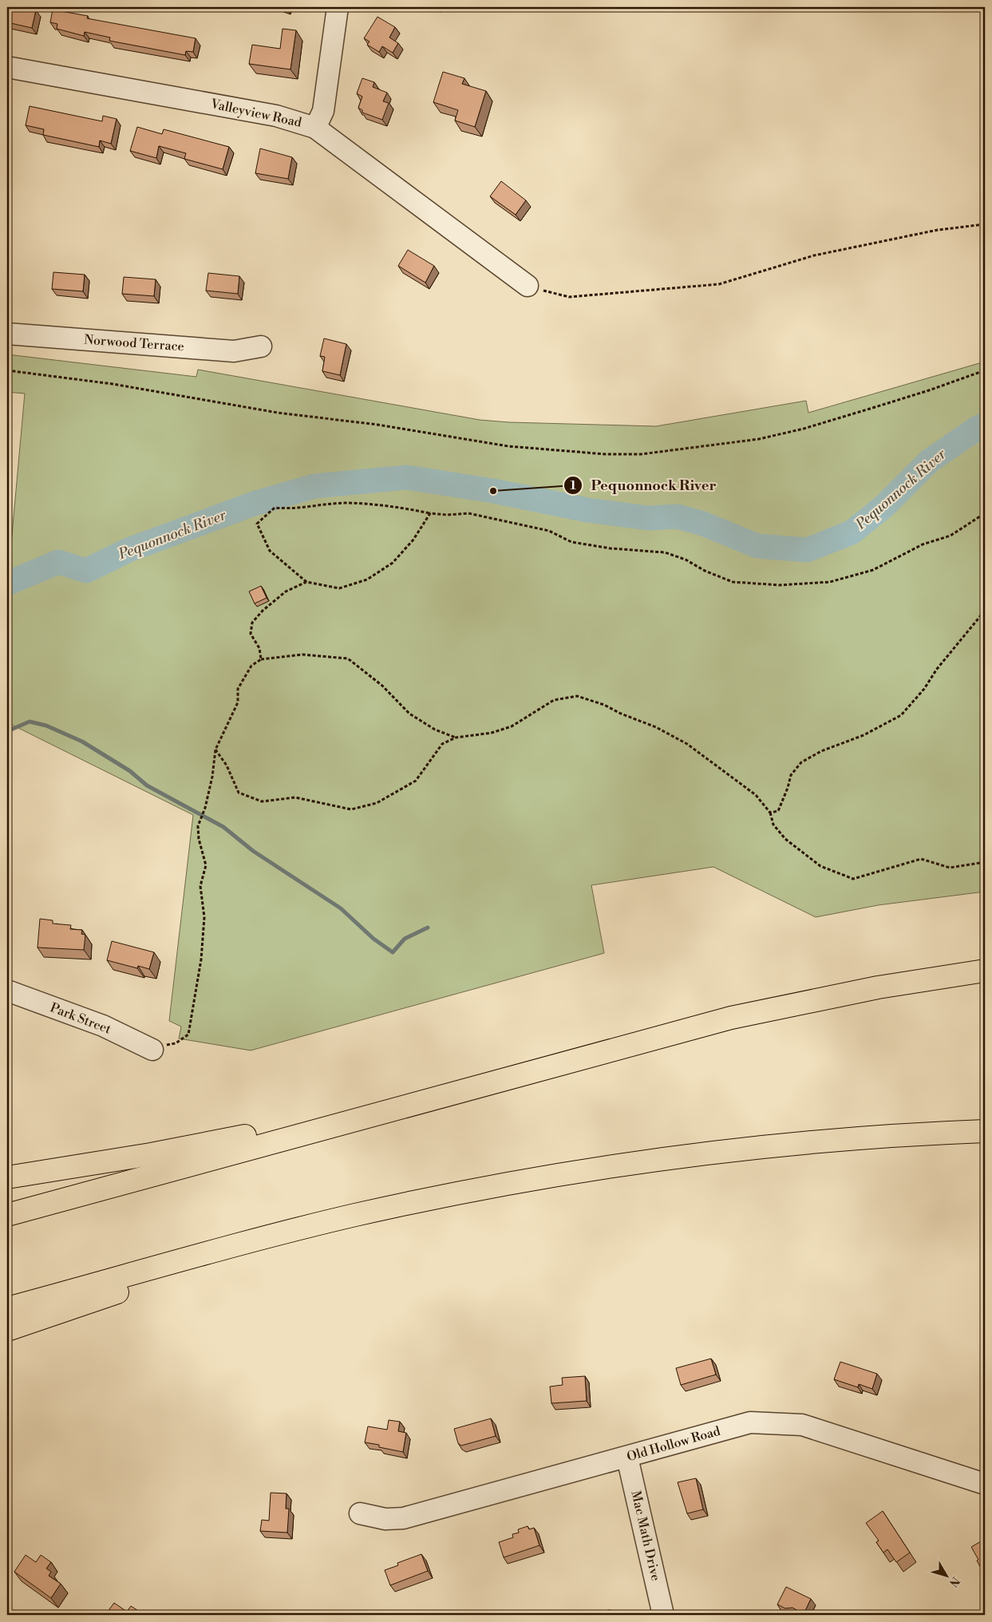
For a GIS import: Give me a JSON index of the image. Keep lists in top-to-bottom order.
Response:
{
  "streets": {
    "street": [
      "Valleyview Road",
      "Norwood Terrace",
      "Park Street",
      "Old Hollow Road",
      "Mac Math Drive"
    ]
  },
  "crossings": [
    ["Old Hollow Road", "Mac Math Drive"]
  ],
  "water": ["Pequonnock River"],
  "places": ["Pequonnock River"],
  "north": "bottom right"
}
